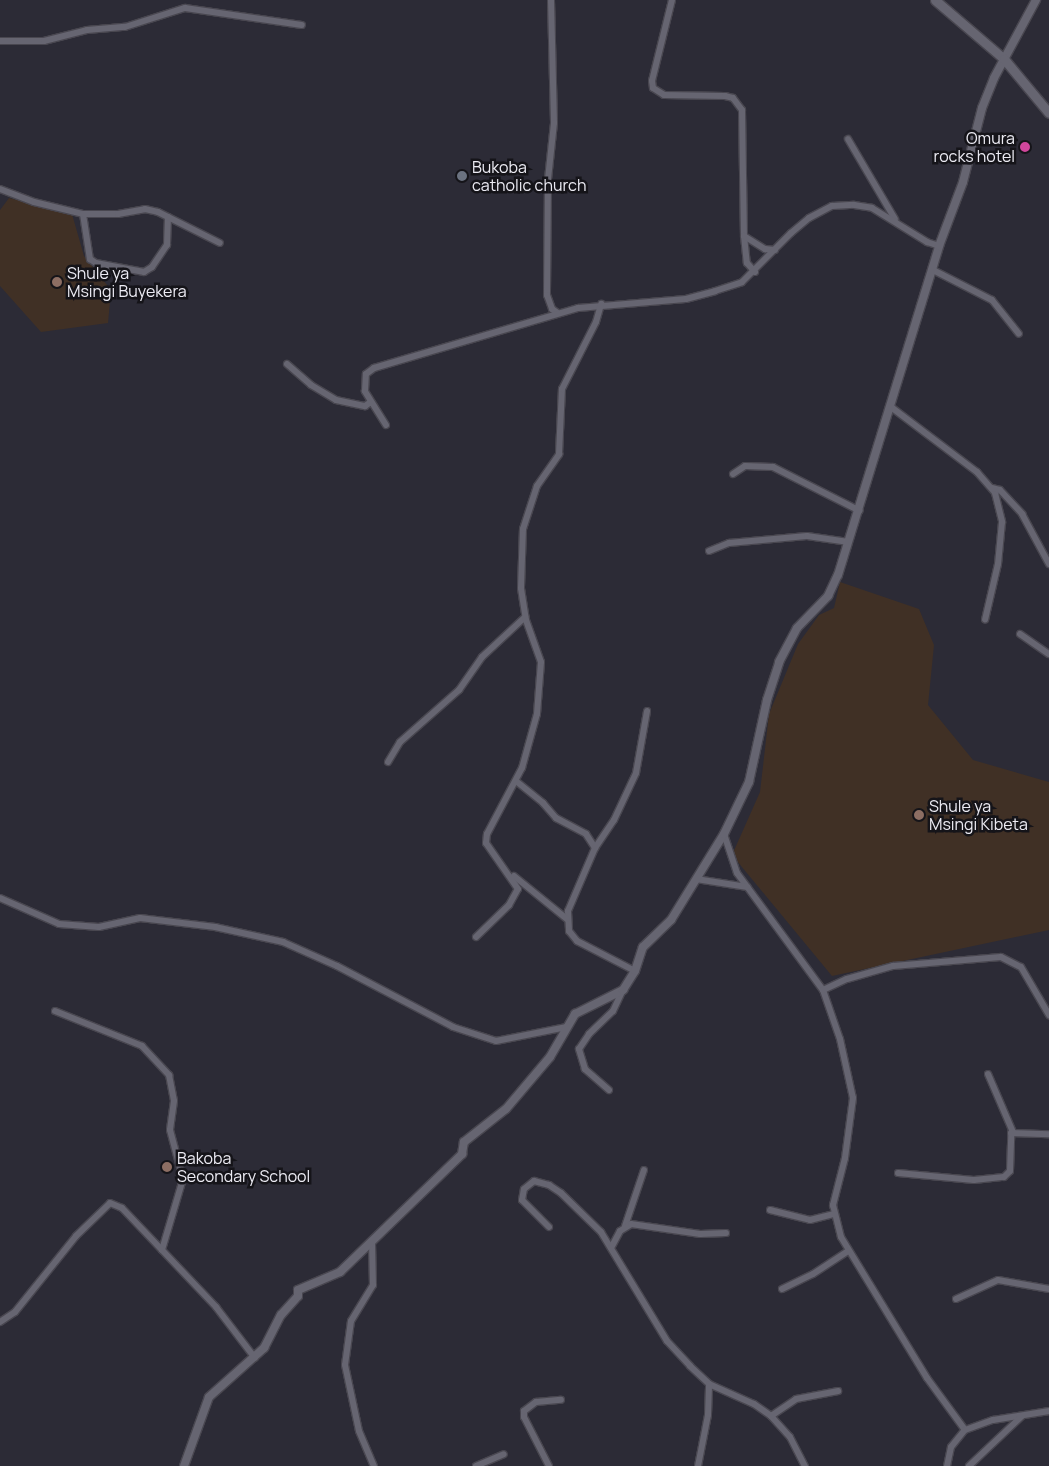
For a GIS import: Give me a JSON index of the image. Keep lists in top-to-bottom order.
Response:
{
  "places": [
    "Omura rocks hotel",
    "Bukoba catholic church",
    "Shule ya Msingi Buyekera",
    "Shule ya Msingi Kibeta",
    "Bakoba Secondary School"
  ]
}
